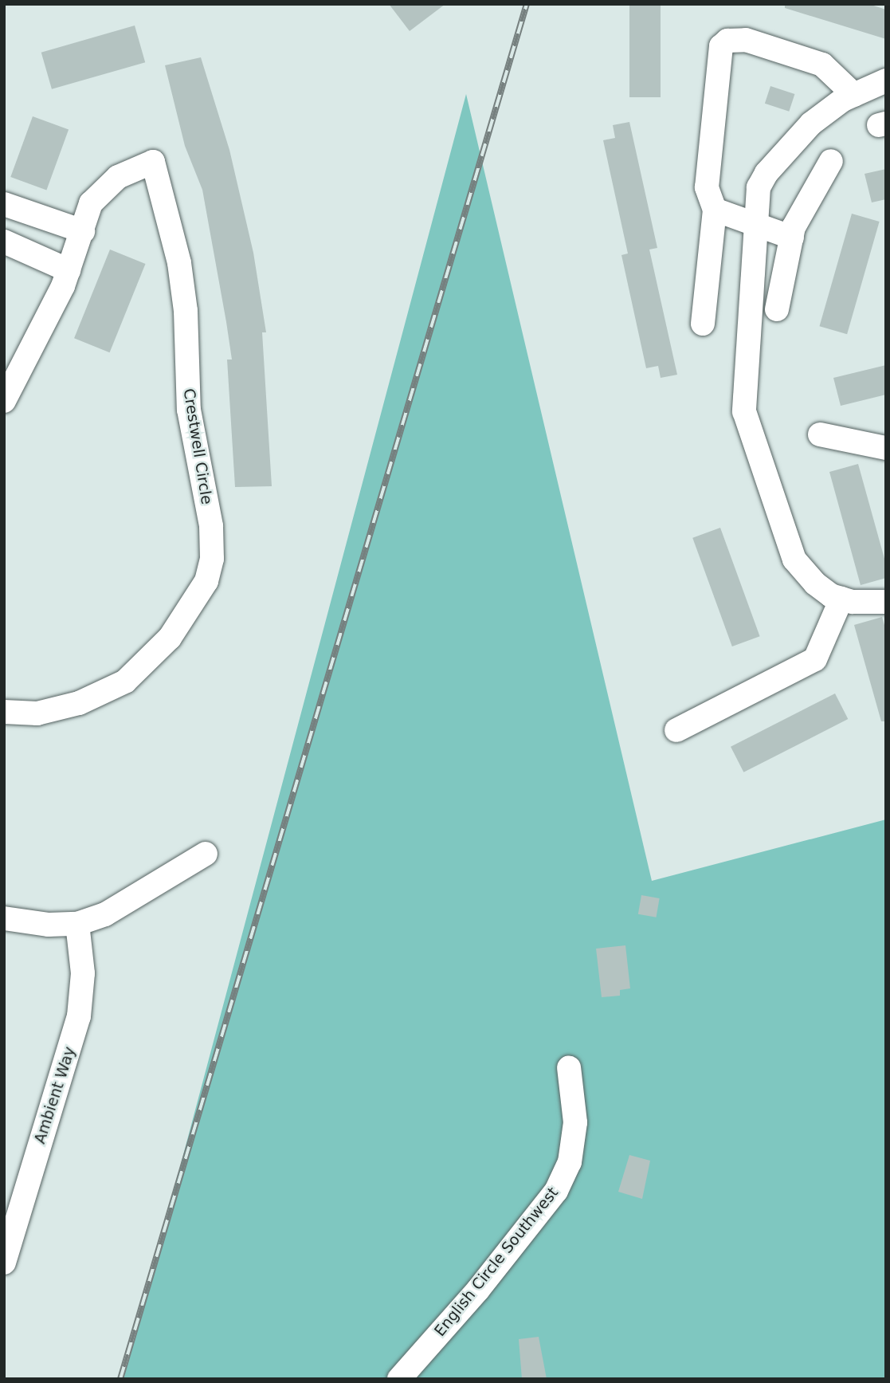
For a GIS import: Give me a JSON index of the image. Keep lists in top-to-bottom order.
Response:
{
  "streets": {
    "street": ["Crestwell Circle", "Ambient Way", "English Circle Southwest"]
  }
}
